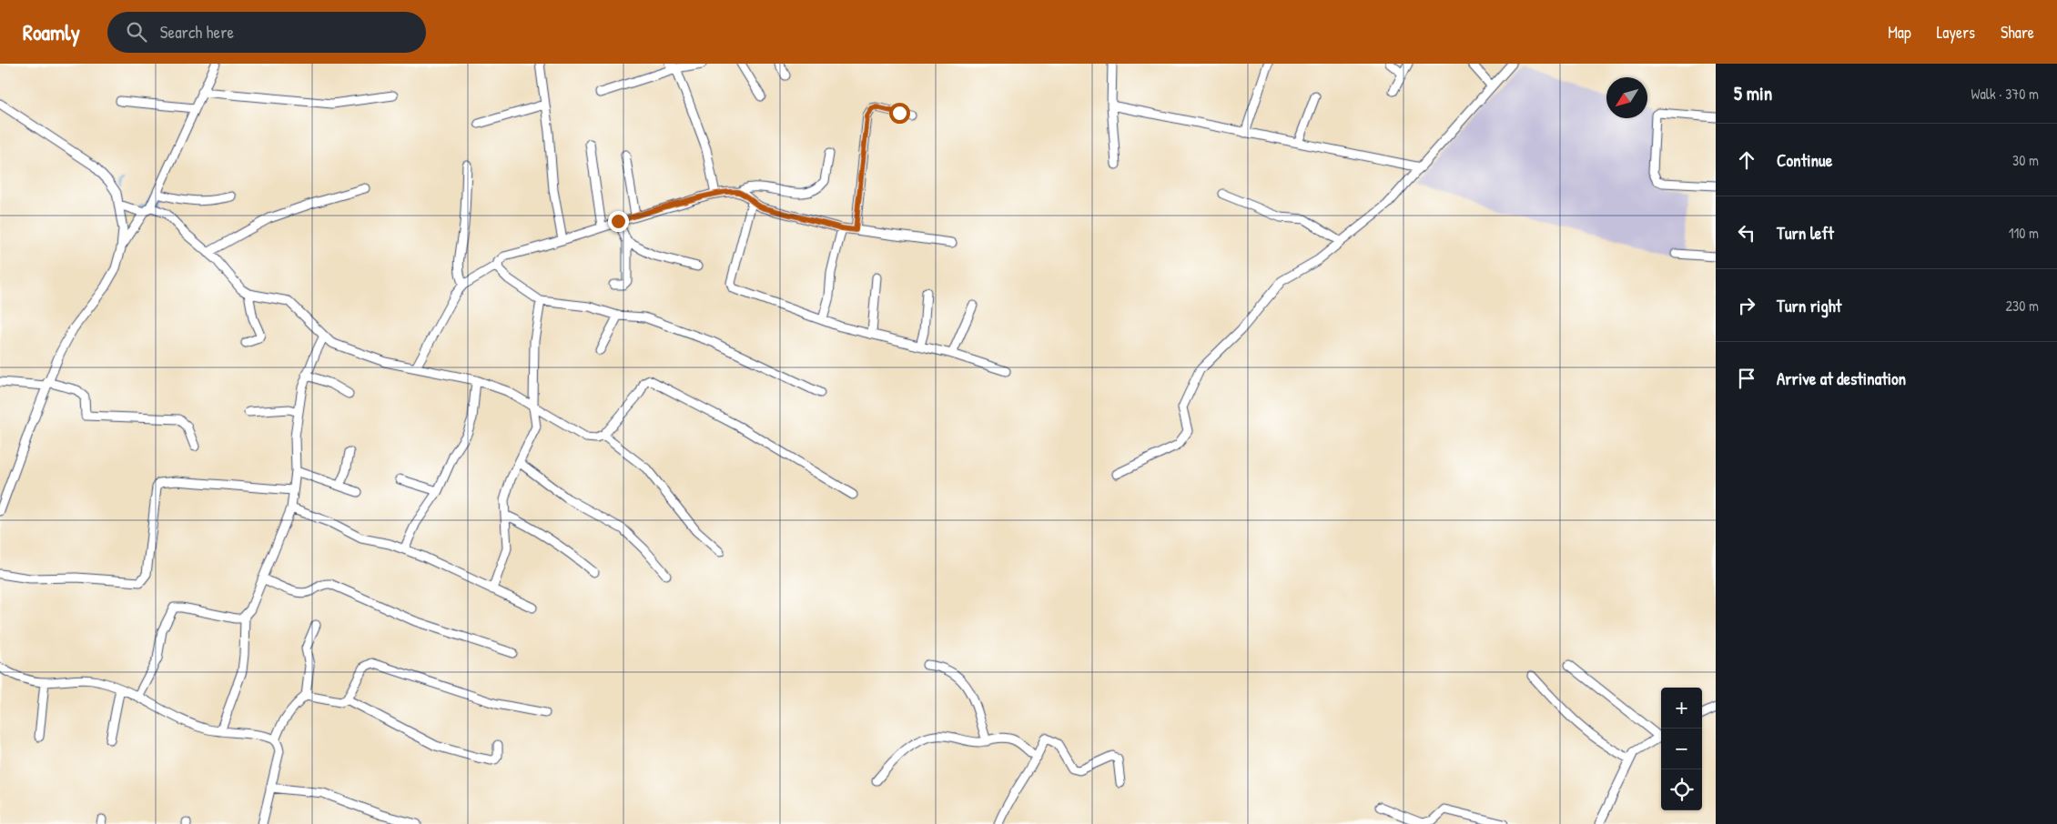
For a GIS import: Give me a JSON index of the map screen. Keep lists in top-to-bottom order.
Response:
{
  "north": "bottom left",
  "page": {
    "header": "Roamly",
    "search": "Search here",
    "nav": ["Map", "Layers", "Share"],
    "heading": ["5 min", "Walk · 370 m"],
    "list": [
      ["Continue", "30 m"],
      ["Turn left", "110 m"],
      ["Turn right", "230 m"],
      "Arrive at destination"
    ],
    "map_buttons": ["+", "−"]
  }
}
